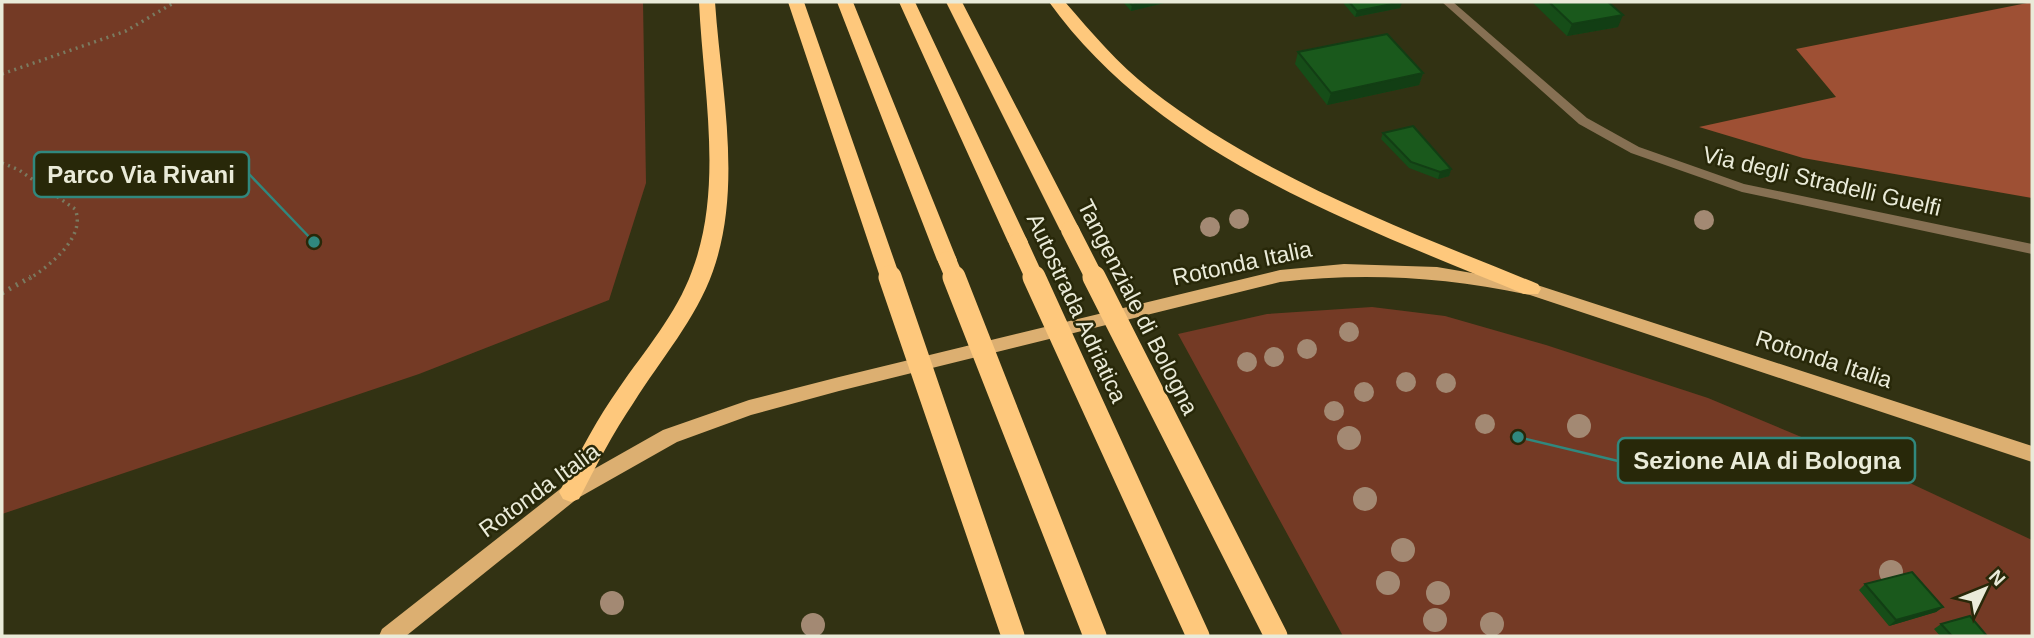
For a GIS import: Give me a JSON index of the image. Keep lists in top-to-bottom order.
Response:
{
  "streets": {
    "highway": ["Tangenziale di Bologna", "Autostrada Adriatica"],
    "main road": ["Rotonda Italia"],
    "street": ["Via degli Stradelli Guelfi"]
  },
  "places": ["Parco Via Rivani", "Sezione AIA di Bologna"],
  "north": "top right"
}
